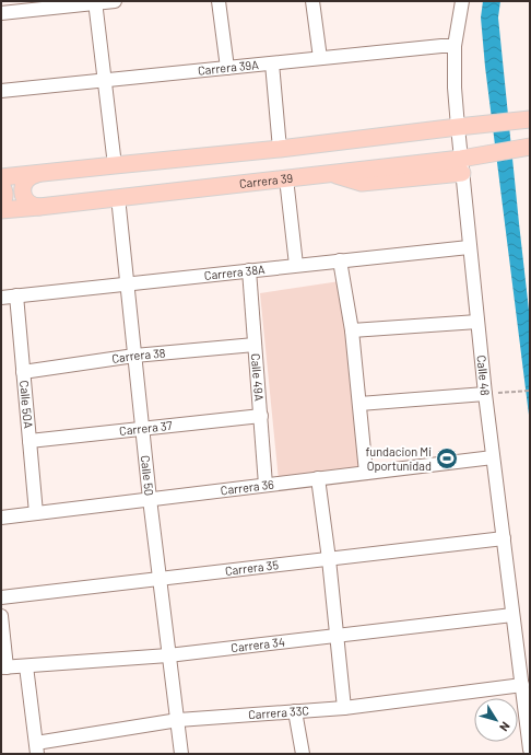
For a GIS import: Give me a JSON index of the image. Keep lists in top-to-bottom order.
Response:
{
  "streets": {
    "main road": ["Carrera 39"],
    "street": [
      "Carrera 39A",
      "Carrera 38A",
      "Carrera 38",
      "Calle 48",
      "Calle 49A",
      "Calle 50A",
      "Carrera 37",
      "Calle 50",
      "Carrera 36",
      "Carrera 35",
      "Carrera 34",
      "Carrera 33C"
    ]
  },
  "crossings": [
    ["Carrera 39A", "Calle 48"],
    ["Carrera 39", "Calle 48"],
    ["Carrera 39", "Calle 50"],
    ["Carrera 38A", "Calle 48"],
    ["Carrera 38A", "Calle 49A"],
    ["Carrera 38A", "Calle 50A"],
    ["Carrera 38A", "Calle 50"],
    ["Carrera 38", "Calle 49A"],
    ["Carrera 38", "Calle 50A"],
    ["Carrera 38", "Calle 50"],
    ["Calle 48", "Carrera 36"],
    ["Calle 48", "Carrera 35"],
    ["Calle 48", "Carrera 34"],
    ["Calle 48", "Carrera 33C"],
    ["Calle 49A", "Carrera 37"],
    ["Calle 49A", "Carrera 36"],
    ["Calle 50A", "Carrera 37"],
    ["Calle 50A", "Carrera 36"],
    ["Carrera 37", "Calle 50"],
    ["Calle 50", "Carrera 36"],
    ["Calle 50", "Carrera 35"],
    ["Calle 50", "Carrera 34"],
    ["Calle 50", "Carrera 33C"]
  ],
  "places": {
    "sports": ["fundacion Mi Oportunidad"]
  },
  "north": "bottom right"
}
